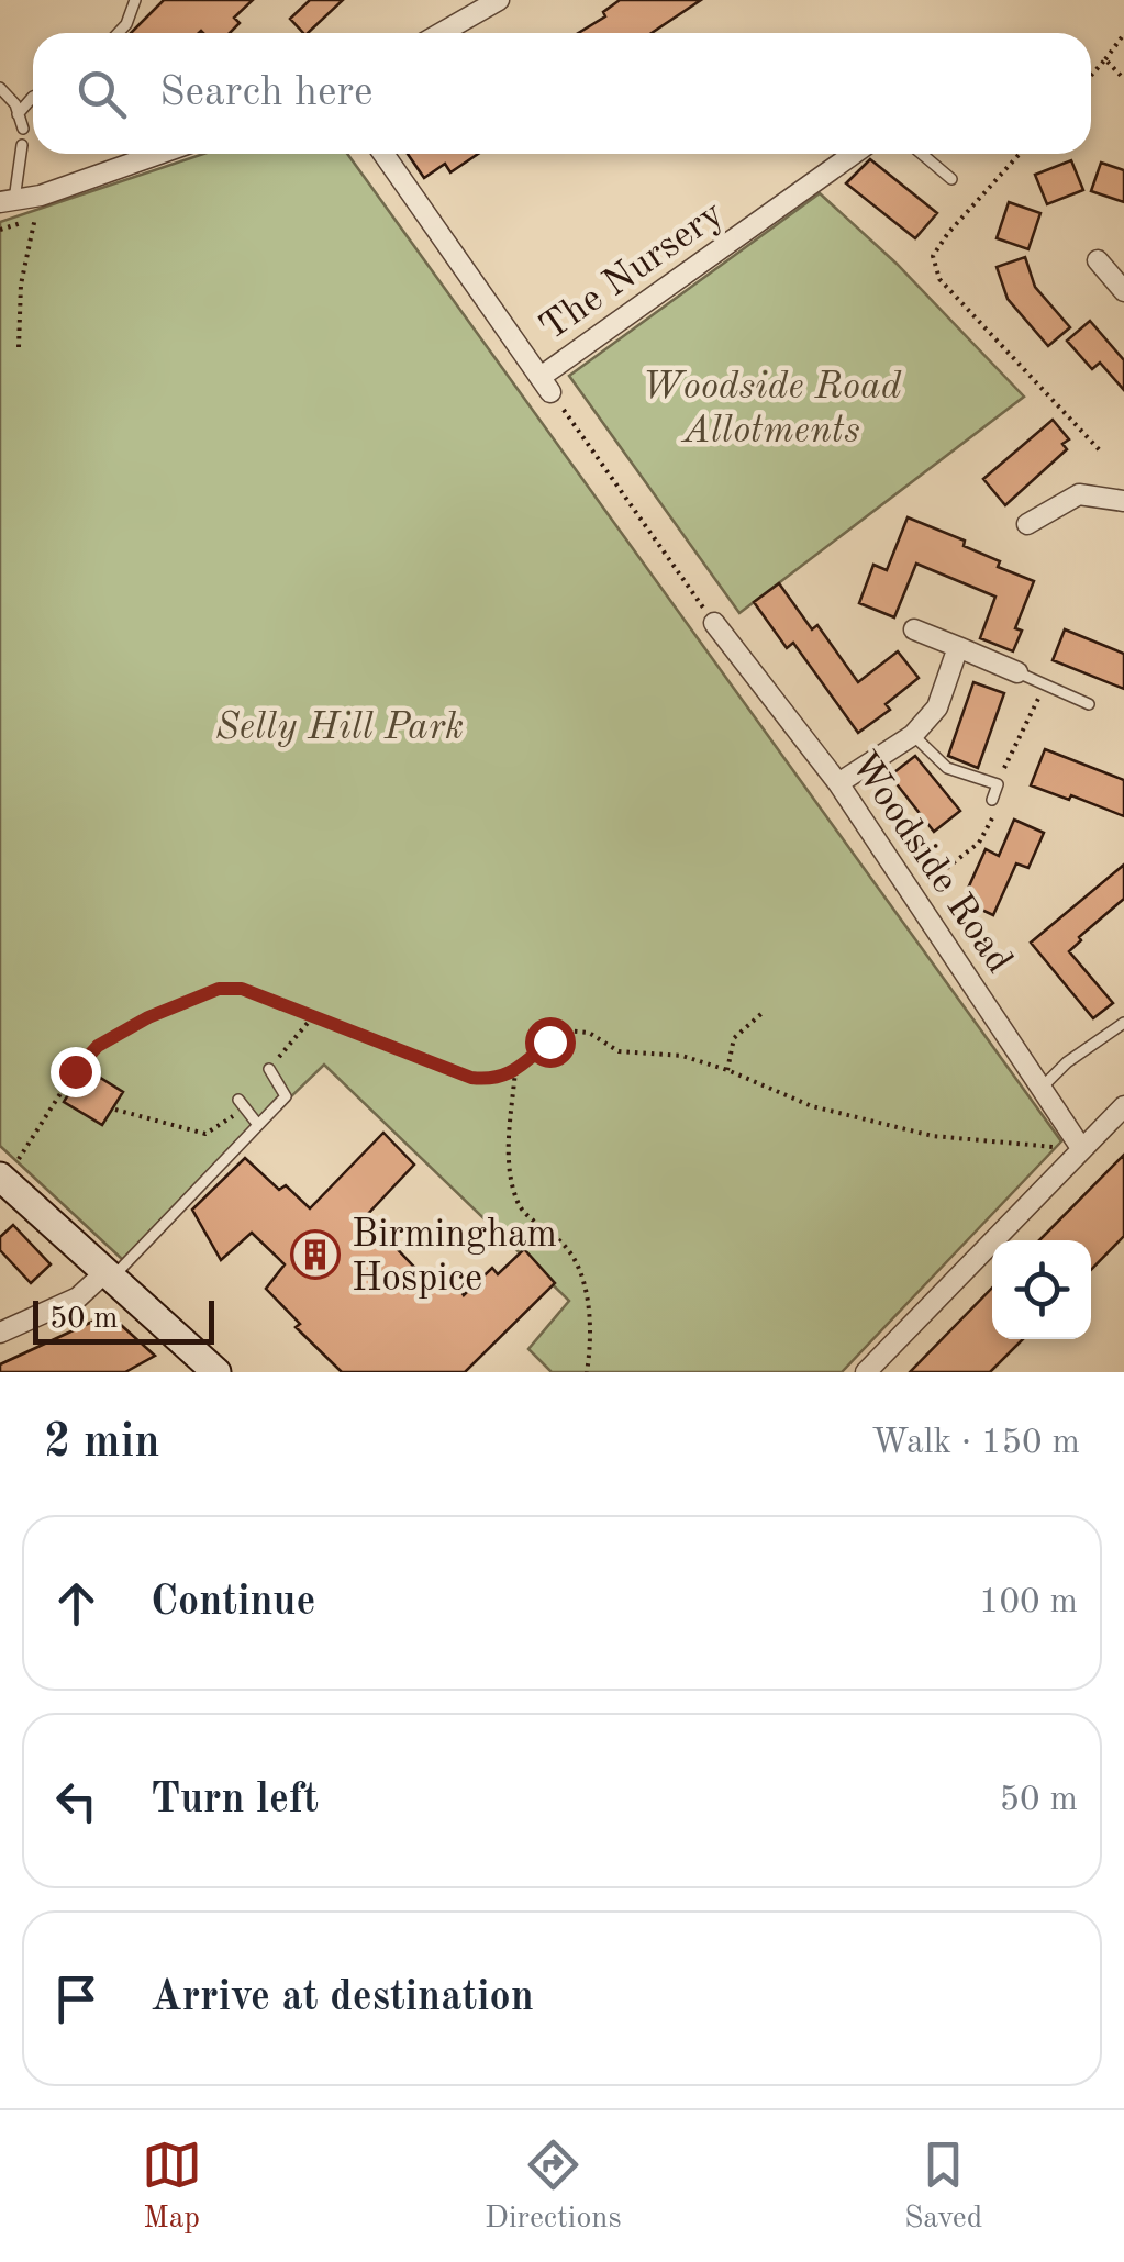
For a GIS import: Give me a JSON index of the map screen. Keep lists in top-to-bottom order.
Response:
{
  "streets": {
    "street": ["The Nursery", "Woodside Road"]
  },
  "parks": ["Woodside Road Allotments", "Selly Hill Park"],
  "places": {
    "building": ["Birmingham Hospice"]
  },
  "scale_bar": "50 m",
  "page": {
    "search": "Search here",
    "scale": "50 m",
    "heading": ["2 min", "Walk · 150 m"],
    "list": [
      ["Continue", "100 m"],
      ["Turn left", "50 m"],
      "Arrive at destination"
    ],
    "nav": ["Map", "Directions", "Saved"]
  }
}
